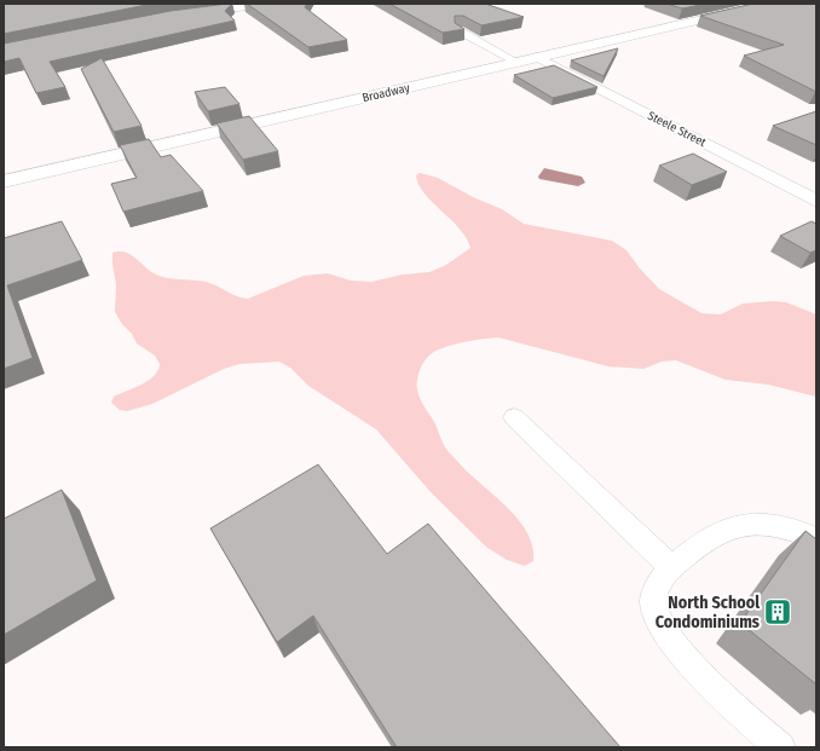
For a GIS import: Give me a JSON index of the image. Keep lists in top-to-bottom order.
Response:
{
  "streets": {
    "main road": ["Broadway", "Steele Street"]
  },
  "crossings": [
    ["Broadway", "Steele Street"]
  ],
  "places": {
    "building": ["North School Condominiums"]
  }
}
